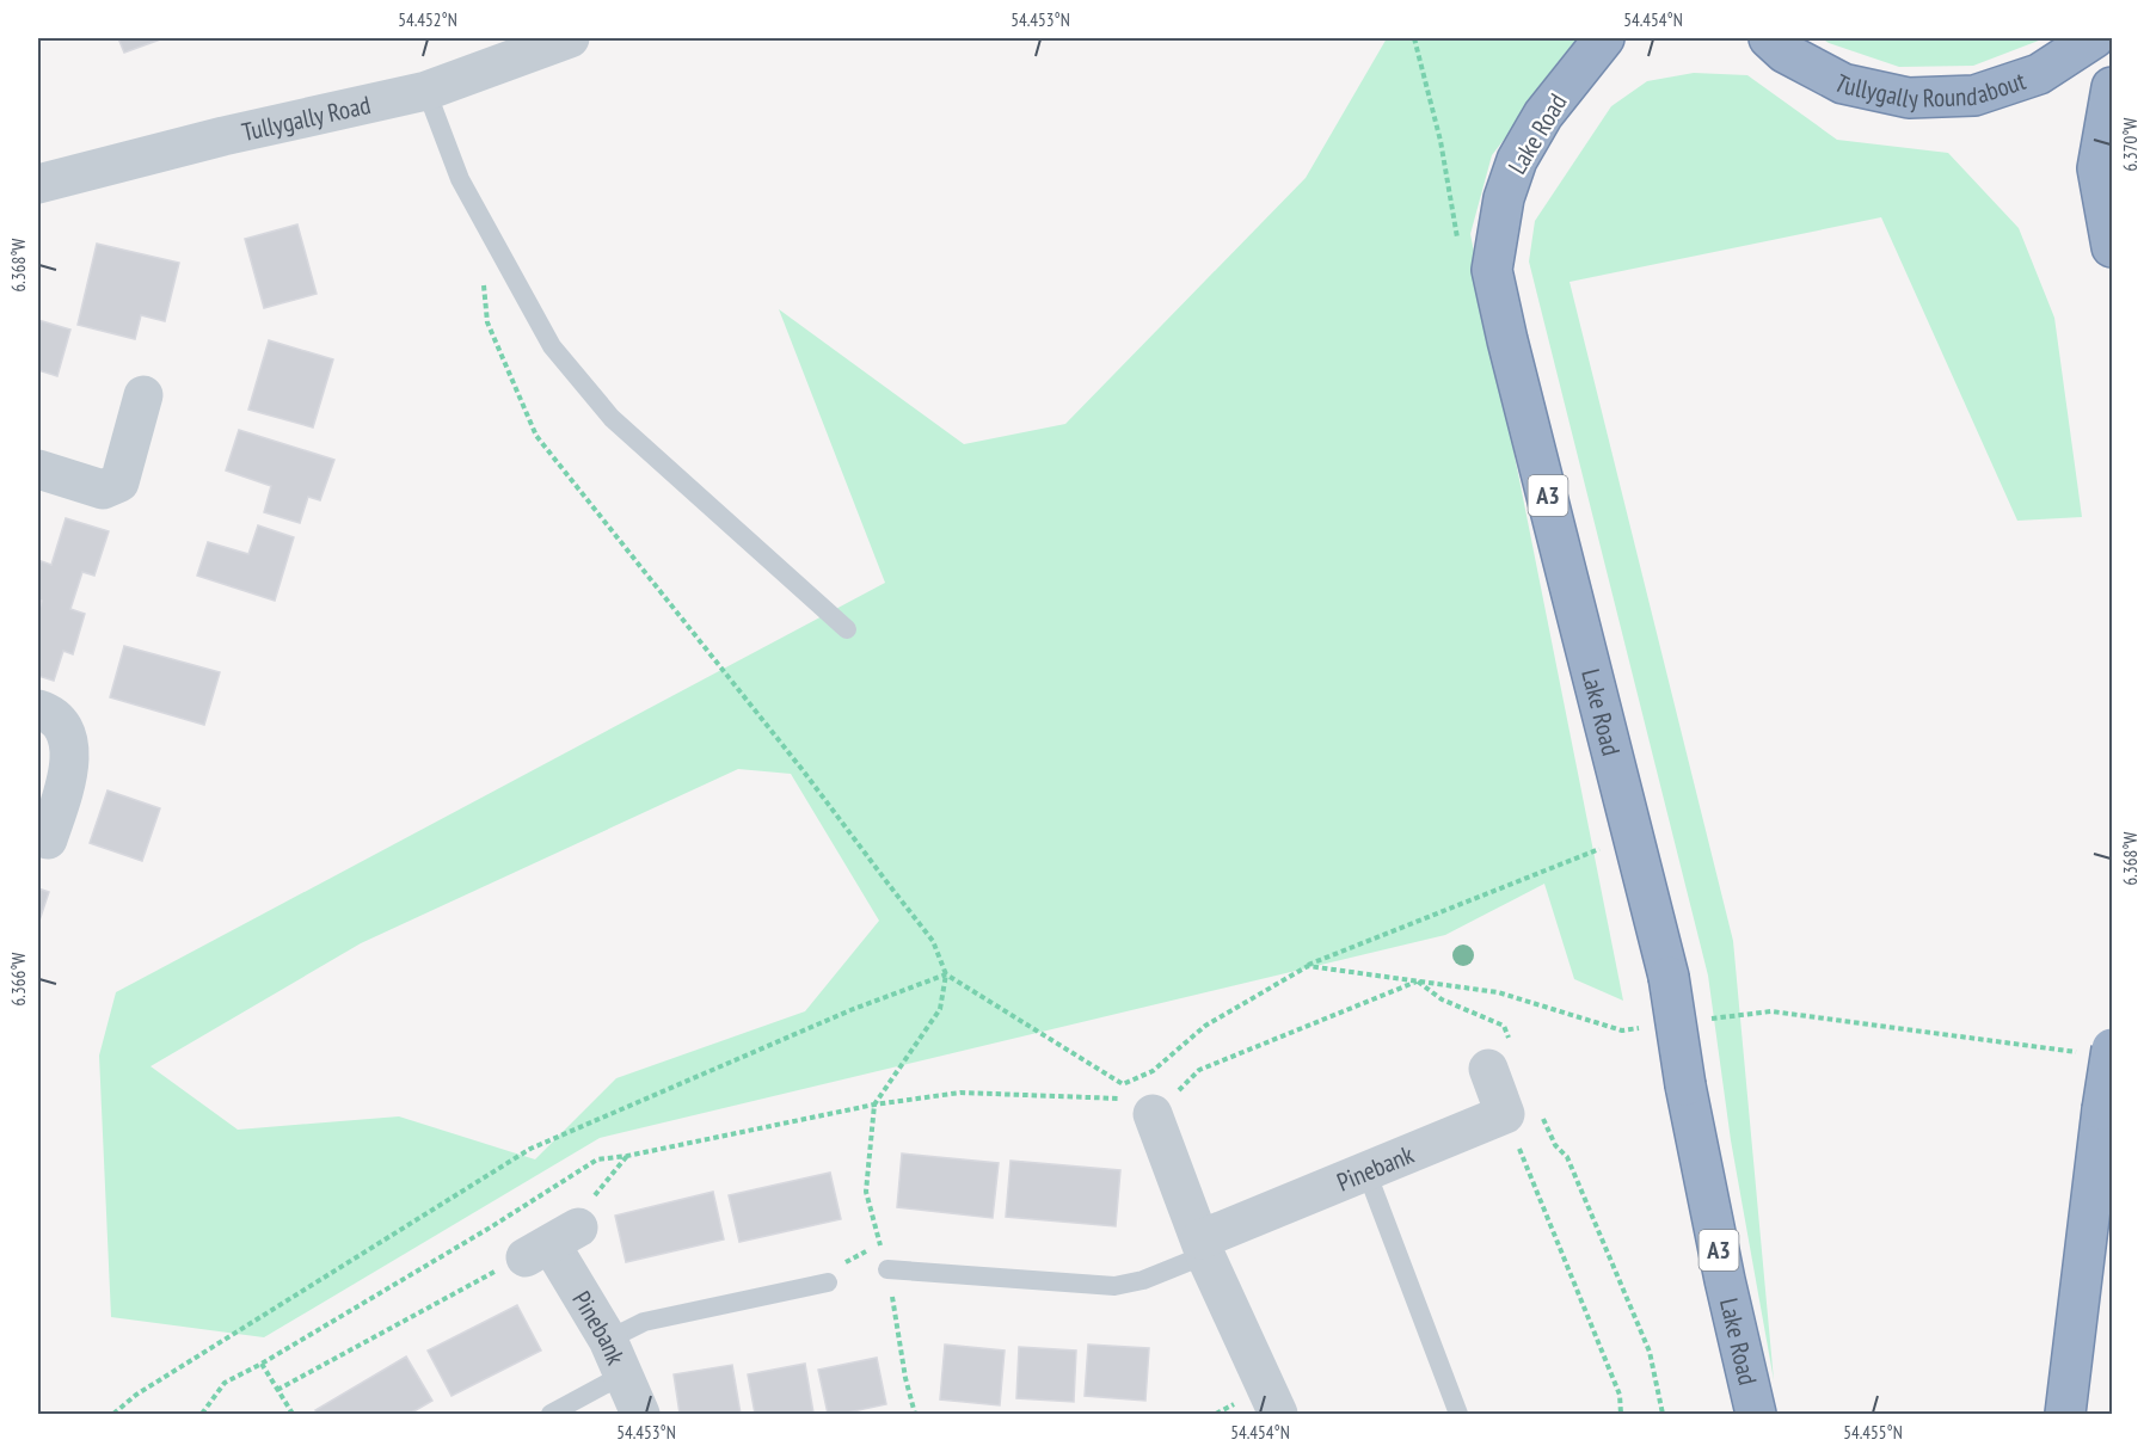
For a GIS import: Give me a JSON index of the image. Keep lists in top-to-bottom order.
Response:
{
  "streets": {
    "highway": ["Tullygally Roundabout", "Lake Road", "A3"],
    "street": ["Tullygally Road", "Pinebank"]
  },
  "coordinates": [
    "54.452°N",
    "54.453°N",
    "54.454°N",
    "6.370°W",
    "6.368°W",
    "6.366°W",
    "54.455°N"
  ]
}
